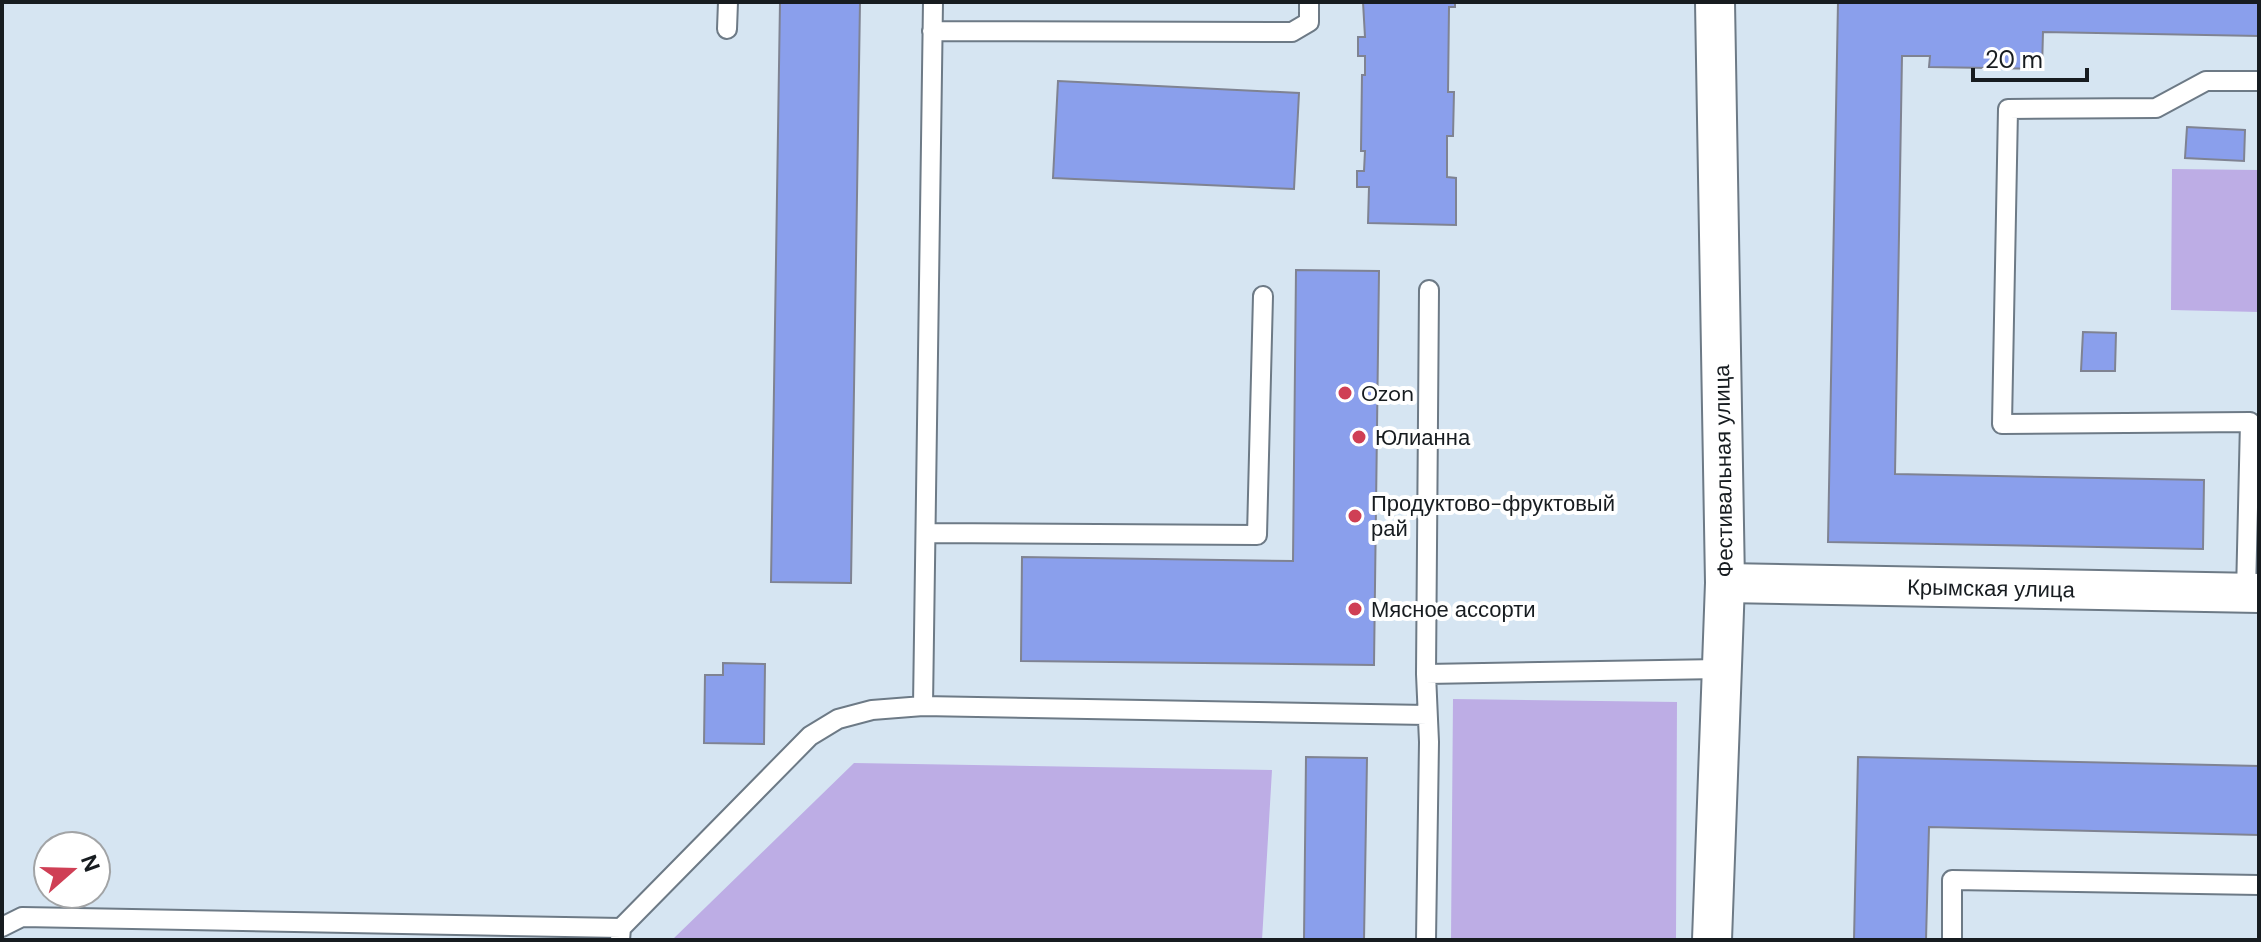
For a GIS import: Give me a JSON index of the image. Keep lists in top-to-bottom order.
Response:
{
  "streets": {
    "street": ["Фестивальная улица", "Крымская улица"]
  },
  "crossings": [
    ["Фестивальная улица", "Крымская улица"]
  ],
  "places": [
    "Ozon",
    "Юлианна",
    "Продуктово-фруктовый рай",
    "Мясное ассорти"
  ],
  "scale_bar": "20 m",
  "north": "right"
}
